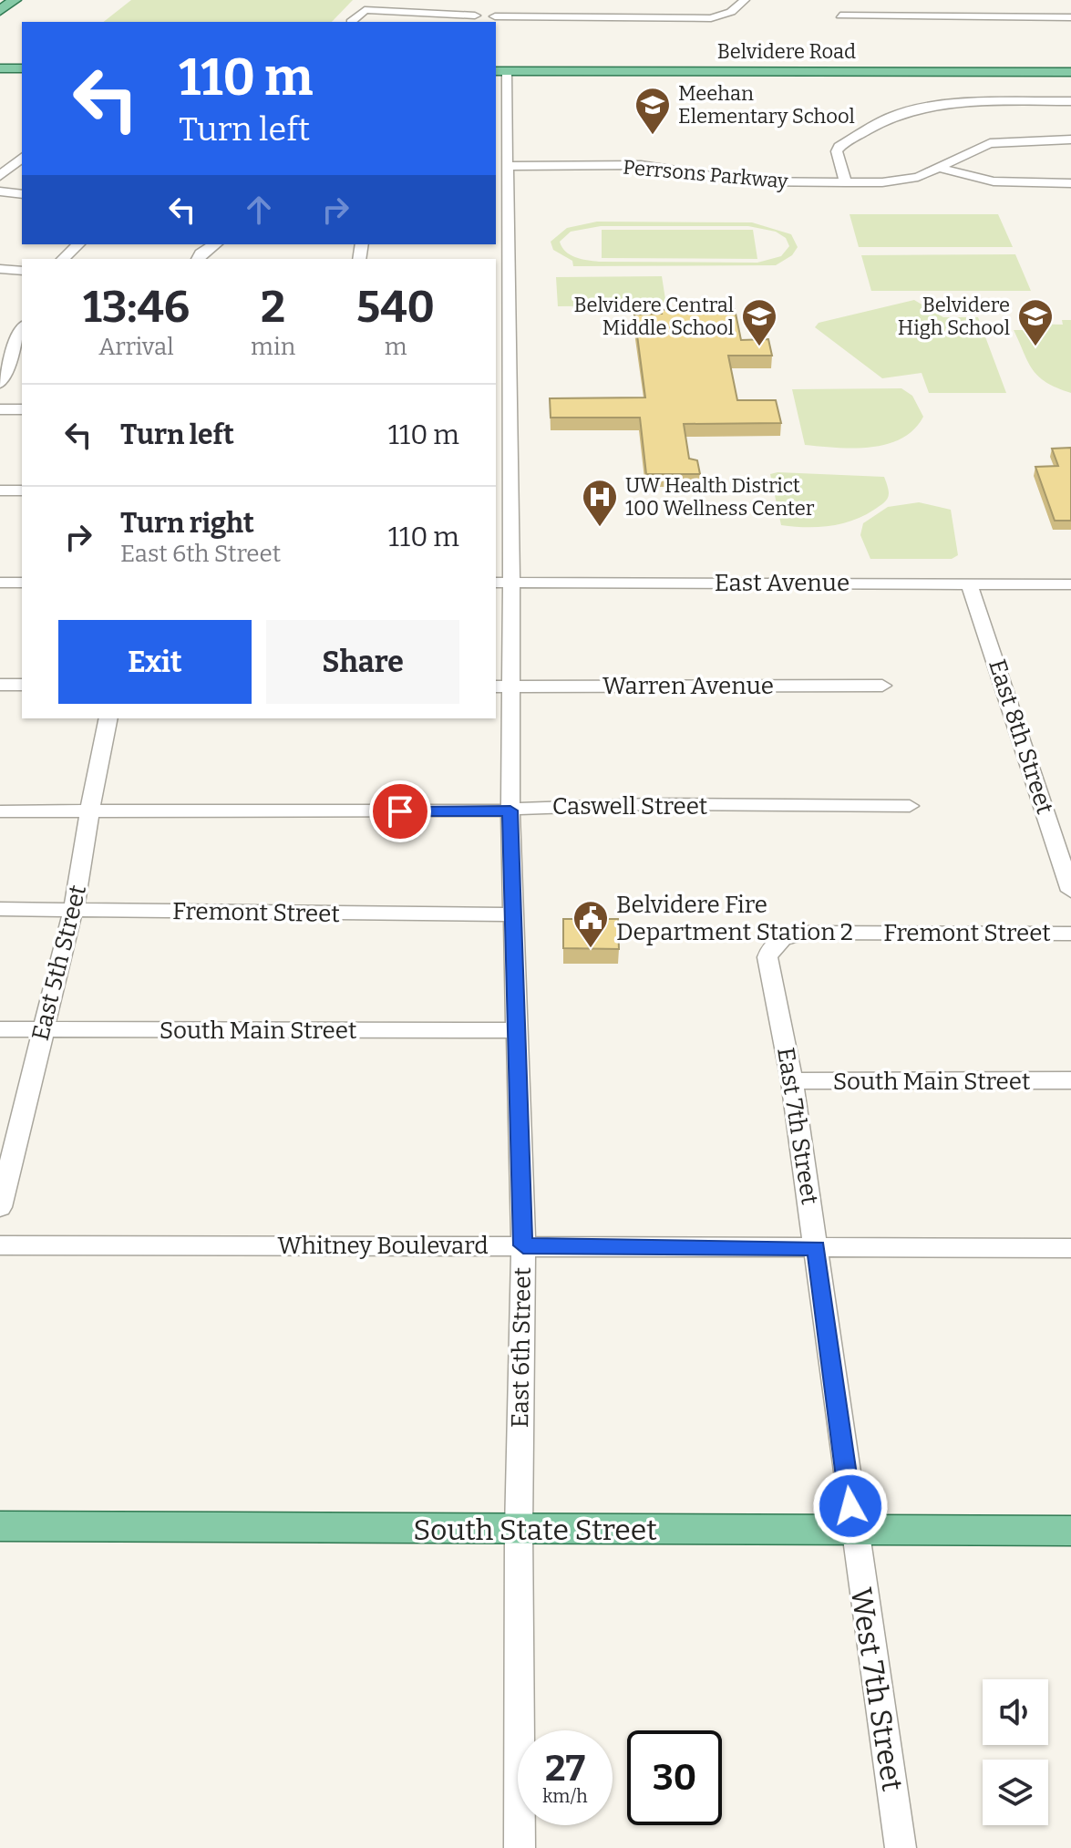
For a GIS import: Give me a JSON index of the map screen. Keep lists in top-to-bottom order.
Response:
{
  "streets": {
    "main road": ["Belvidere Road", "South State Street"],
    "street": [
      "Perrsons Parkway",
      "East Avenue",
      "Warren Avenue",
      "East 8th Street",
      "Caswell Street",
      "Fremont Street",
      "East 5th Street",
      "South Main Street",
      "East 7th Street",
      "Whitney Boulevard",
      "East 6th Street",
      "West 7th Street"
    ]
  },
  "crossings": [
    ["Belvidere Road", "East 6th Street"],
    ["Perrsons Parkway", "East 6th Street"],
    ["East Avenue", "East 8th Street"],
    ["East Avenue", "East 6th Street"],
    ["Warren Avenue", "East 6th Street"],
    ["Caswell Street", "East 5th Street"],
    ["Caswell Street", "East 6th Street"],
    ["Fremont Street", "East 5th Street"],
    ["Fremont Street", "East 7th Street"],
    ["Fremont Street", "East 6th Street"],
    ["East 5th Street", "South Main Street"],
    ["South Main Street", "East 7th Street"],
    ["South Main Street", "East 6th Street"],
    ["East 7th Street", "Whitney Boulevard"],
    ["East 7th Street", "South State Street"],
    ["East 7th Street", "West 7th Street"],
    ["Whitney Boulevard", "East 6th Street"],
    ["East 6th Street", "South State Street"],
    ["South State Street", "West 7th Street"]
  ],
  "places": {
    "school or university": ["Meehan Elementary School", "Belvidere Central Middle School", "Belvidere High School"],
    "hospital": ["UW Health District 100 Wellness Center"],
    "public building": ["Belvidere Fire Department Station 2"]
  },
  "page": {
    "turn": ["110 m", "Turn left"],
    "eta": [
      "13:46",
      "Arrival",
      "2",
      "min",
      "540",
      "m"
    ],
    "list": [
      {
        "name": "Turn left",
        "value": "110 m"
      },
      {
        "name": "Turn right",
        "note": "East 6th Street",
        "value": "110 m"
      }
    ],
    "buttons": ["Exit", "Share"],
    "speed": "27 km/h",
    "limit": "30"
  }
}
